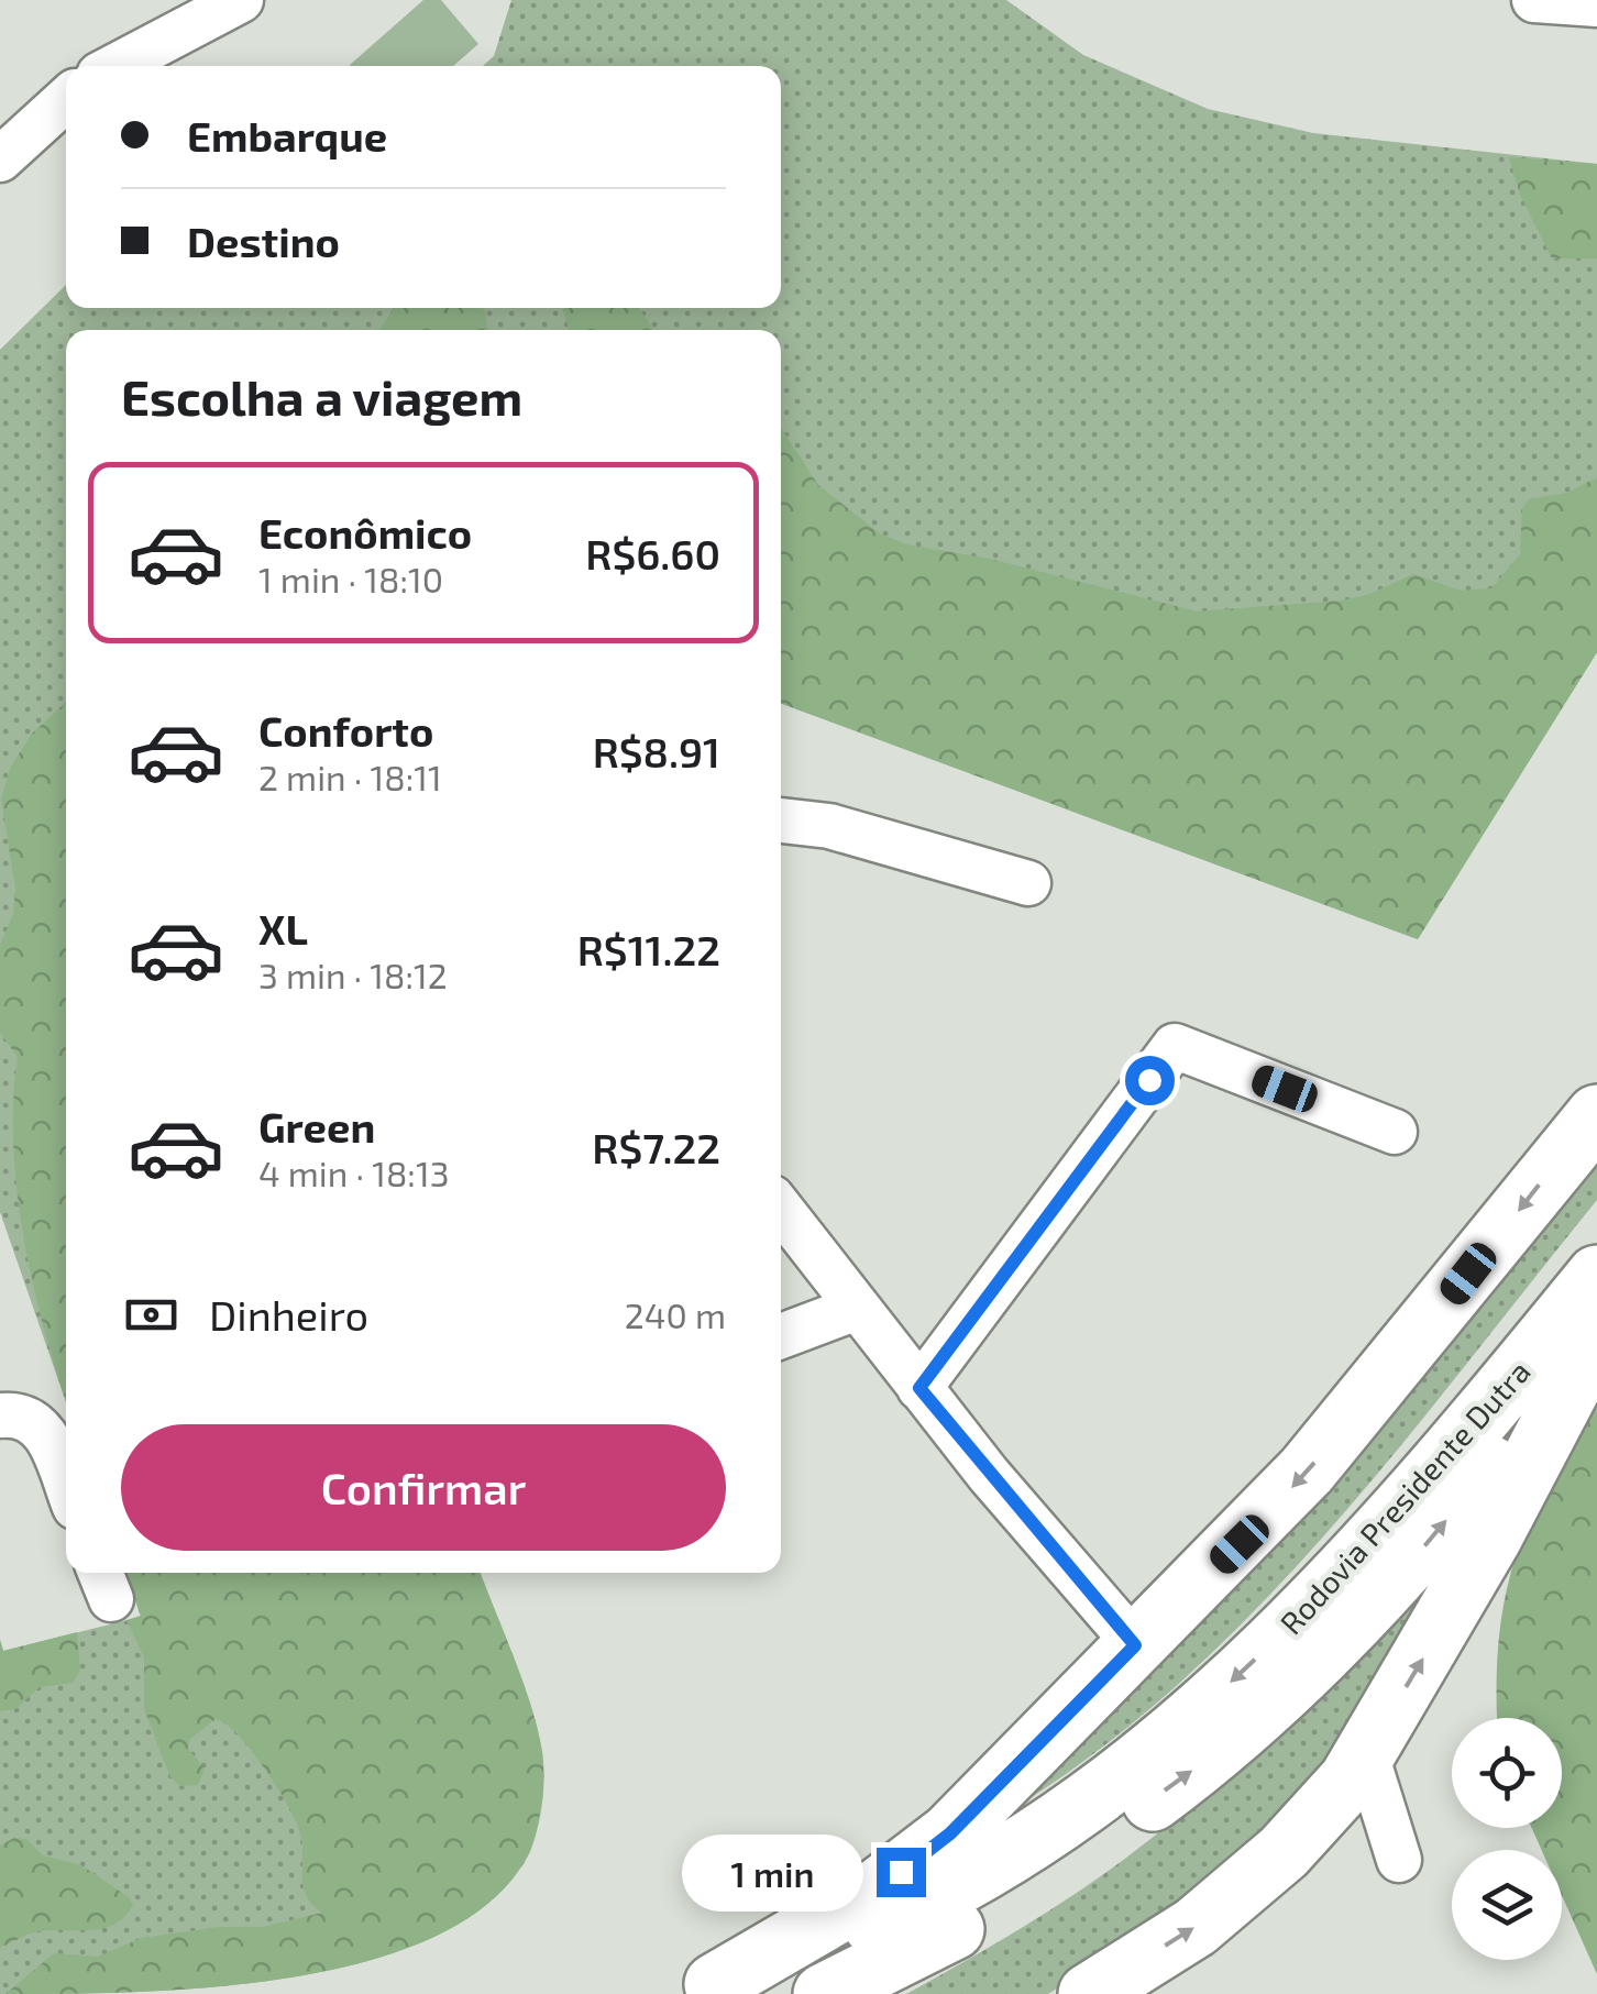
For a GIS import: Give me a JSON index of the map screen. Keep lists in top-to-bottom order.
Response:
{
  "streets": {
    "highway": ["Rodovia Presidente Dutra"]
  },
  "page": {
    "banner": ["Embarque", "Destino"],
    "heading": "Escolha a viagem",
    "list": [
      {
        "name": "Econômico",
        "note": "1 min · 18:10",
        "value": "R$6.60"
      },
      {
        "name": "Conforto",
        "note": "2 min · 18:11",
        "value": "R$8.91"
      },
      {
        "name": "XL",
        "note": "3 min · 18:12",
        "value": "R$11.22"
      },
      {
        "name": "Green",
        "note": "4 min · 18:13",
        "value": "R$7.22"
      }
    ],
    "pay": ["Dinheiro", "240 m"],
    "buttons": "Confirmar",
    "bubble": "1 min"
  }
}
